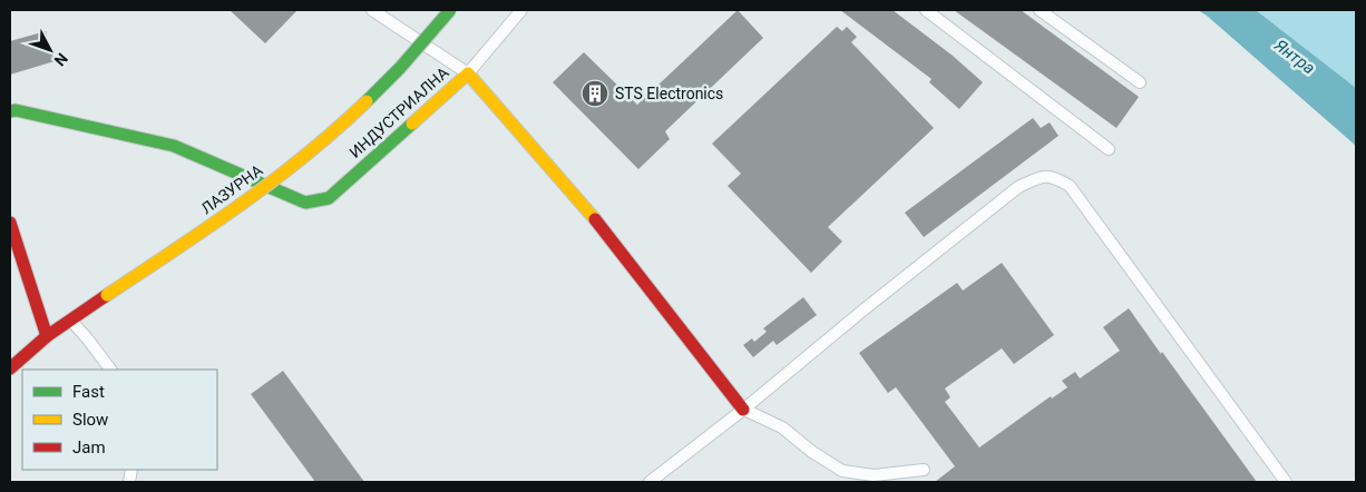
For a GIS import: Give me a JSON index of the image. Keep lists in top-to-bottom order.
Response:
{
  "streets": {
    "street": ["ИНДУСТРИАЛНА", "ЛАЗУРНА"]
  },
  "water": ["Янтра"],
  "places": {
    "building": ["STS Electronics"]
  },
  "legend": ["Fast", "Slow", "Jam"],
  "north": "bottom right"
}
